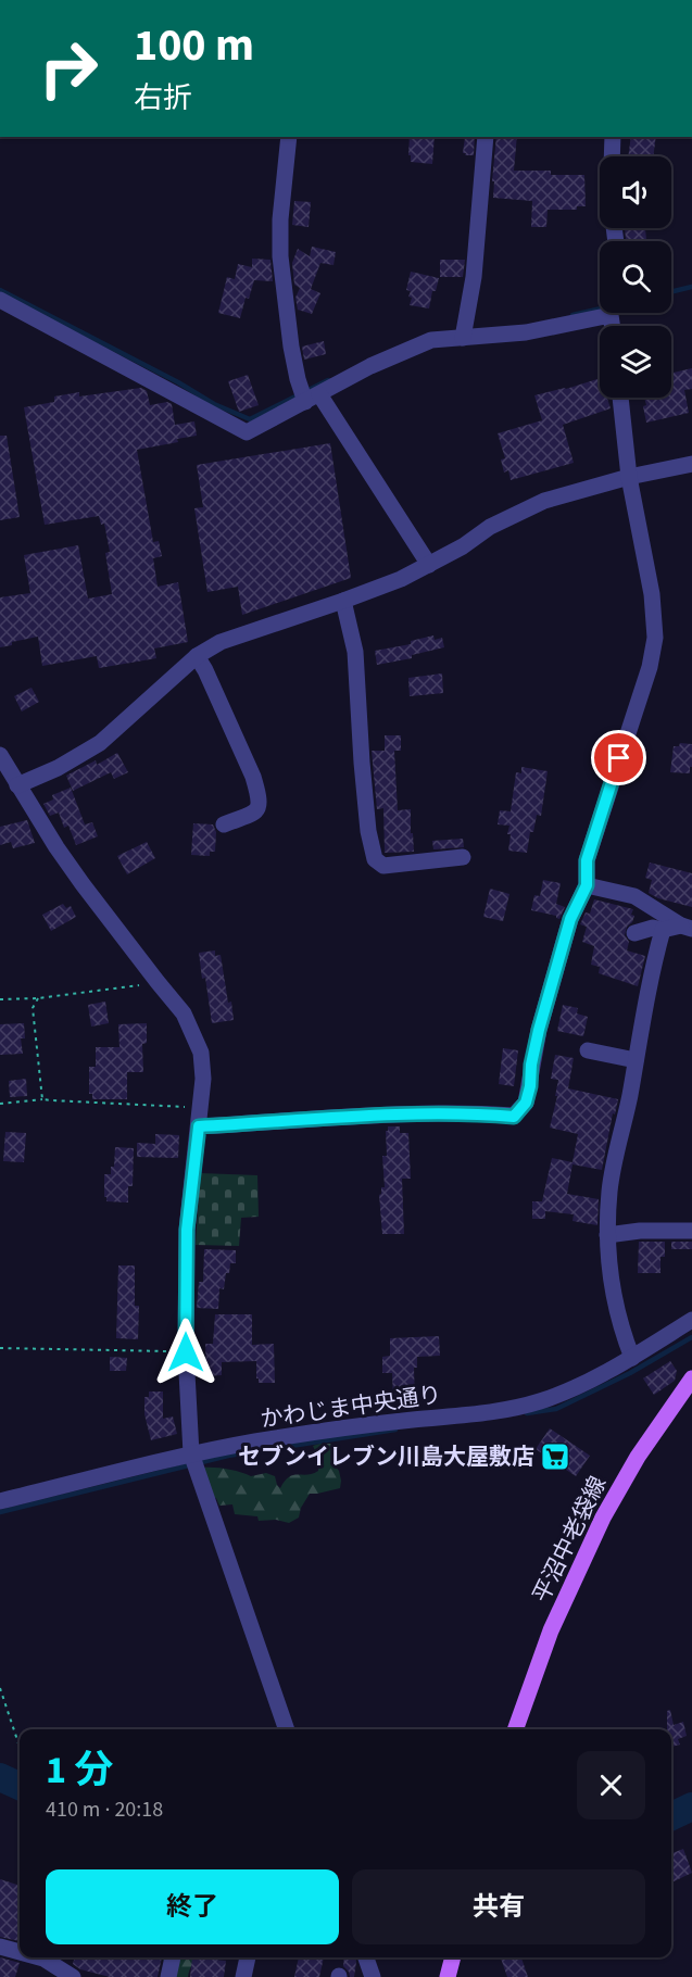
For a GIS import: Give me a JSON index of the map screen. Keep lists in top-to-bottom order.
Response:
{
  "streets": {
    "main road": ["平沼中老袋線"],
    "street": ["かわじま中央通り"]
  },
  "places": {
    "supermarket": ["セブンイレブン川島大屋敷店"]
  },
  "page": {
    "turn": ["100 m", "右折"],
    "heading": ["1 分", "410 m · 20:18"],
    "buttons": ["終了", "共有"]
  }
}
